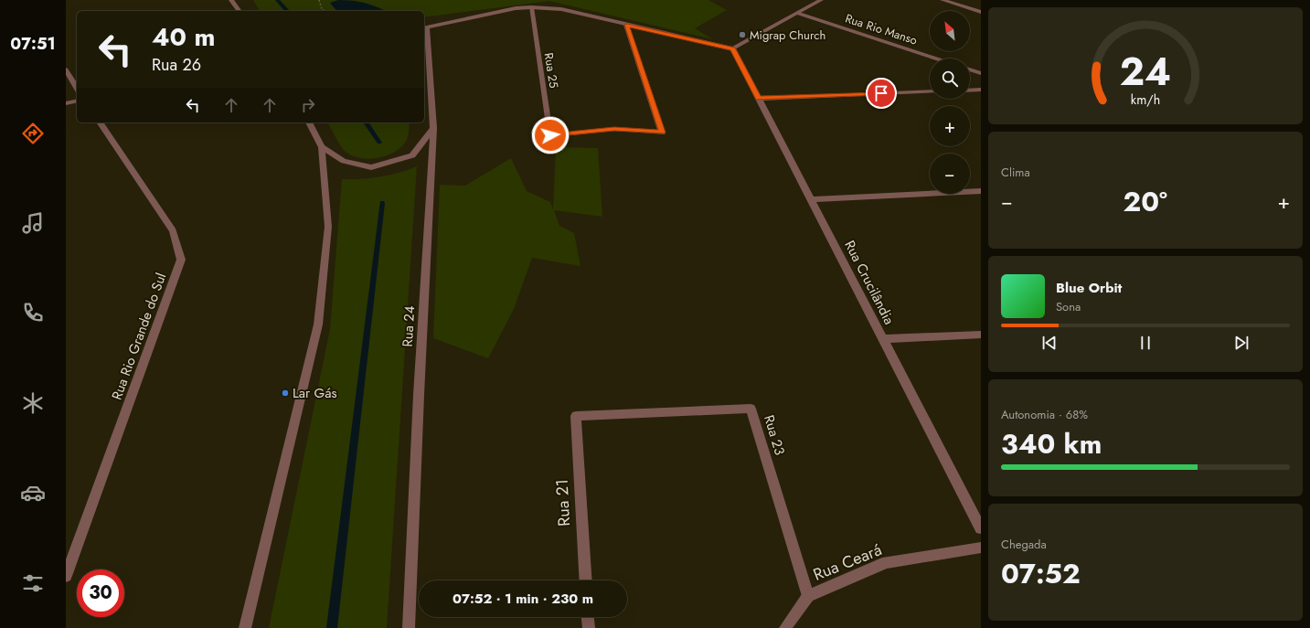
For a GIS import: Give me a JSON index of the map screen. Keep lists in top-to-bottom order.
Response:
{
  "streets": {
    "street": [
      "Rua Rio Manso",
      "Rua 25",
      "Rua Crucilândia",
      "Rua 24",
      "Rua Rio Grande do Sul",
      "Rua 23",
      "Rua 21",
      "Rua Ceará"
    ]
  },
  "crossings": [
    ["Rua 23", "Rua 21"],
    ["Rua 23", "Rua Ceará"]
  ],
  "places": ["Migrap Church", "Lar Gás"],
  "north": "top left",
  "page": {
    "tabs": "07:51",
    "map_buttons": ["+", "−"],
    "turn": ["40 m", "Rua 26"],
    "tile": [
      "Clima",
      ["Autonomia · 68%", "340 km"],
      ["Chegada", "07:52"]
    ],
    "heat": ["−", "20°", "+"],
    "song": ["Blue Orbit", "Sona"],
    "limit": "30",
    "trip": "07:52 · 1 min · 230 m",
    "gauge": ["24", "km/h"]
  }
}
